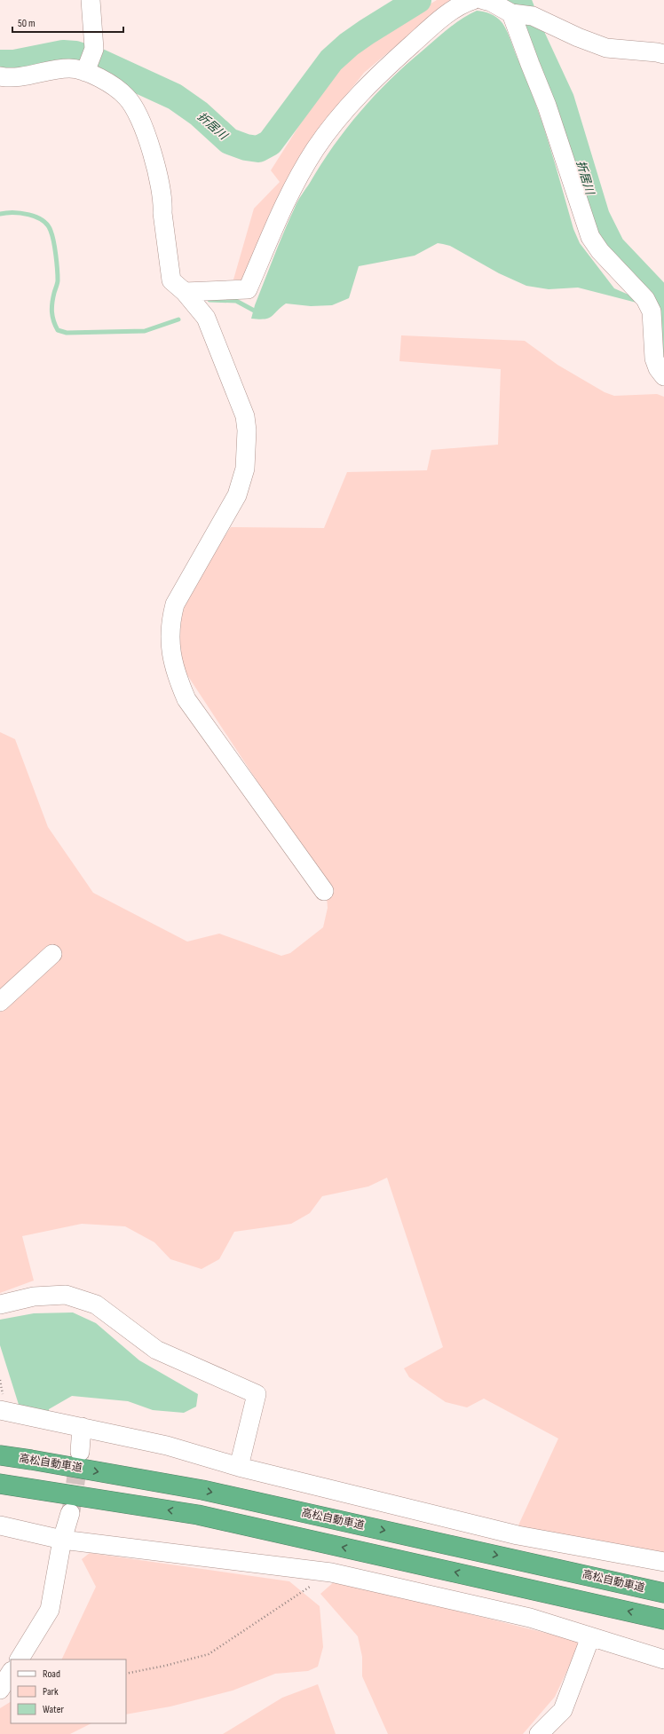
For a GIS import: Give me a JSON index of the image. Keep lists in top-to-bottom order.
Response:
{
  "streets": {
    "highway": ["高松自動車道"]
  },
  "water": ["折居川"],
  "legend": ["Road", "Park", "Water"],
  "scale_bar": "50 m"
}
